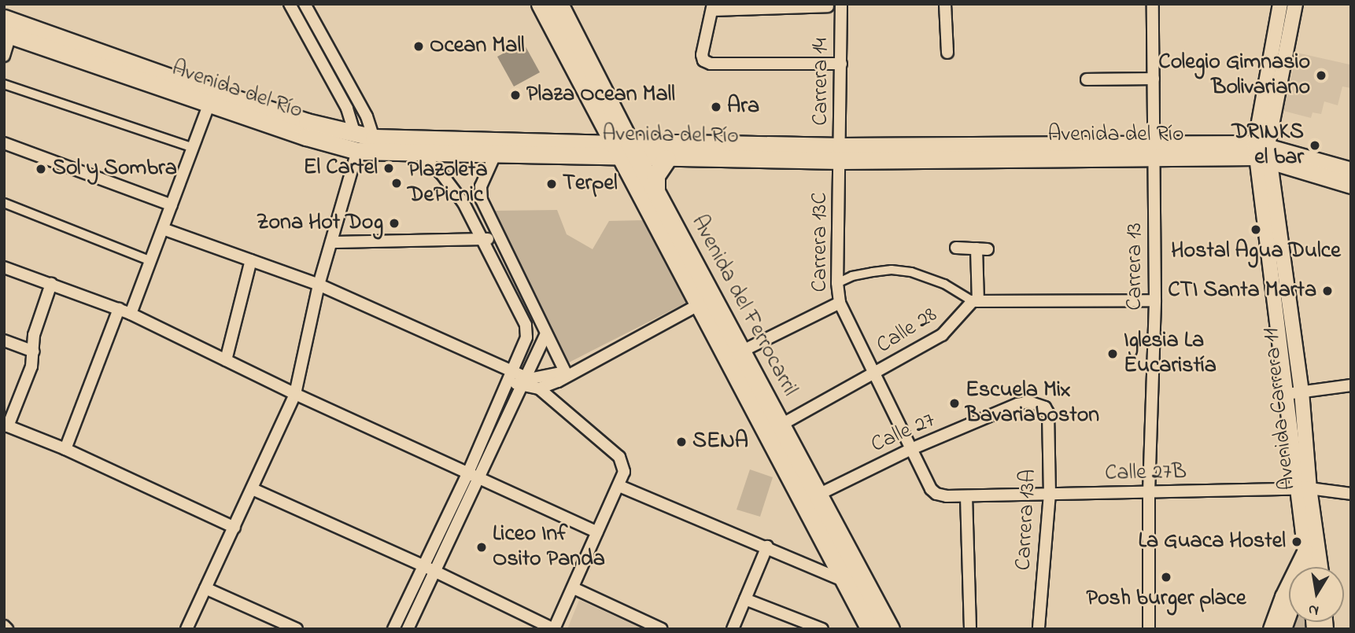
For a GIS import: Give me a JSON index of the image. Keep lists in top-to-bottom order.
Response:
{
  "streets": {
    "main road": ["Avenida del Río", "Avenida del Ferrocarril"],
    "street": [
      "Carrera 14",
      "Carrera 13C",
      "Carrera 13",
      "Calle 28",
      "Avenida Carrera 11",
      "Calle 27",
      "Calle 27B",
      "Carrera 13A"
    ]
  },
  "crossings": [
    ["Carrera 14", "Avenida del Río"],
    ["Carrera 14", "Carrera 13C"],
    ["Avenida del Río", "Carrera 13C"],
    ["Avenida del Río", "Carrera 13"],
    ["Avenida del Río", "Avenida del Ferrocarril"],
    ["Avenida del Río", "Avenida Carrera 11"],
    ["Carrera 13C", "Calle 28"],
    ["Carrera 13C", "Calle 27"],
    ["Carrera 13C", "Calle 27B"],
    ["Carrera 13", "Calle 27B"],
    ["Avenida del Ferrocarril", "Calle 28"],
    ["Avenida del Ferrocarril", "Calle 27"],
    ["Avenida Carrera 11", "Calle 27B"],
    ["Calle 27", "Carrera 13A"],
    ["Calle 27B", "Carrera 13A"]
  ],
  "places": [
    "Ocean Mall",
    "Colegio Gimnasio Bolivariano",
    "Plaza Ocean Mall",
    "Ara",
    "DRINKS el bar",
    "El Cartel",
    "Sol y Sombra",
    "Plazoleta DePicnic",
    "Terpel",
    "Zona Hot Dog",
    "Hostal Agua Dulce",
    "CTI Santa Marta",
    "Iglesia La Eucaristía",
    "Escuela Mix Bavariaboston",
    "SENA",
    "La Guaca Hostel",
    "Liceo Inf Osito Panda",
    "Posh burger place"
  ],
  "north": "bottom"
}
